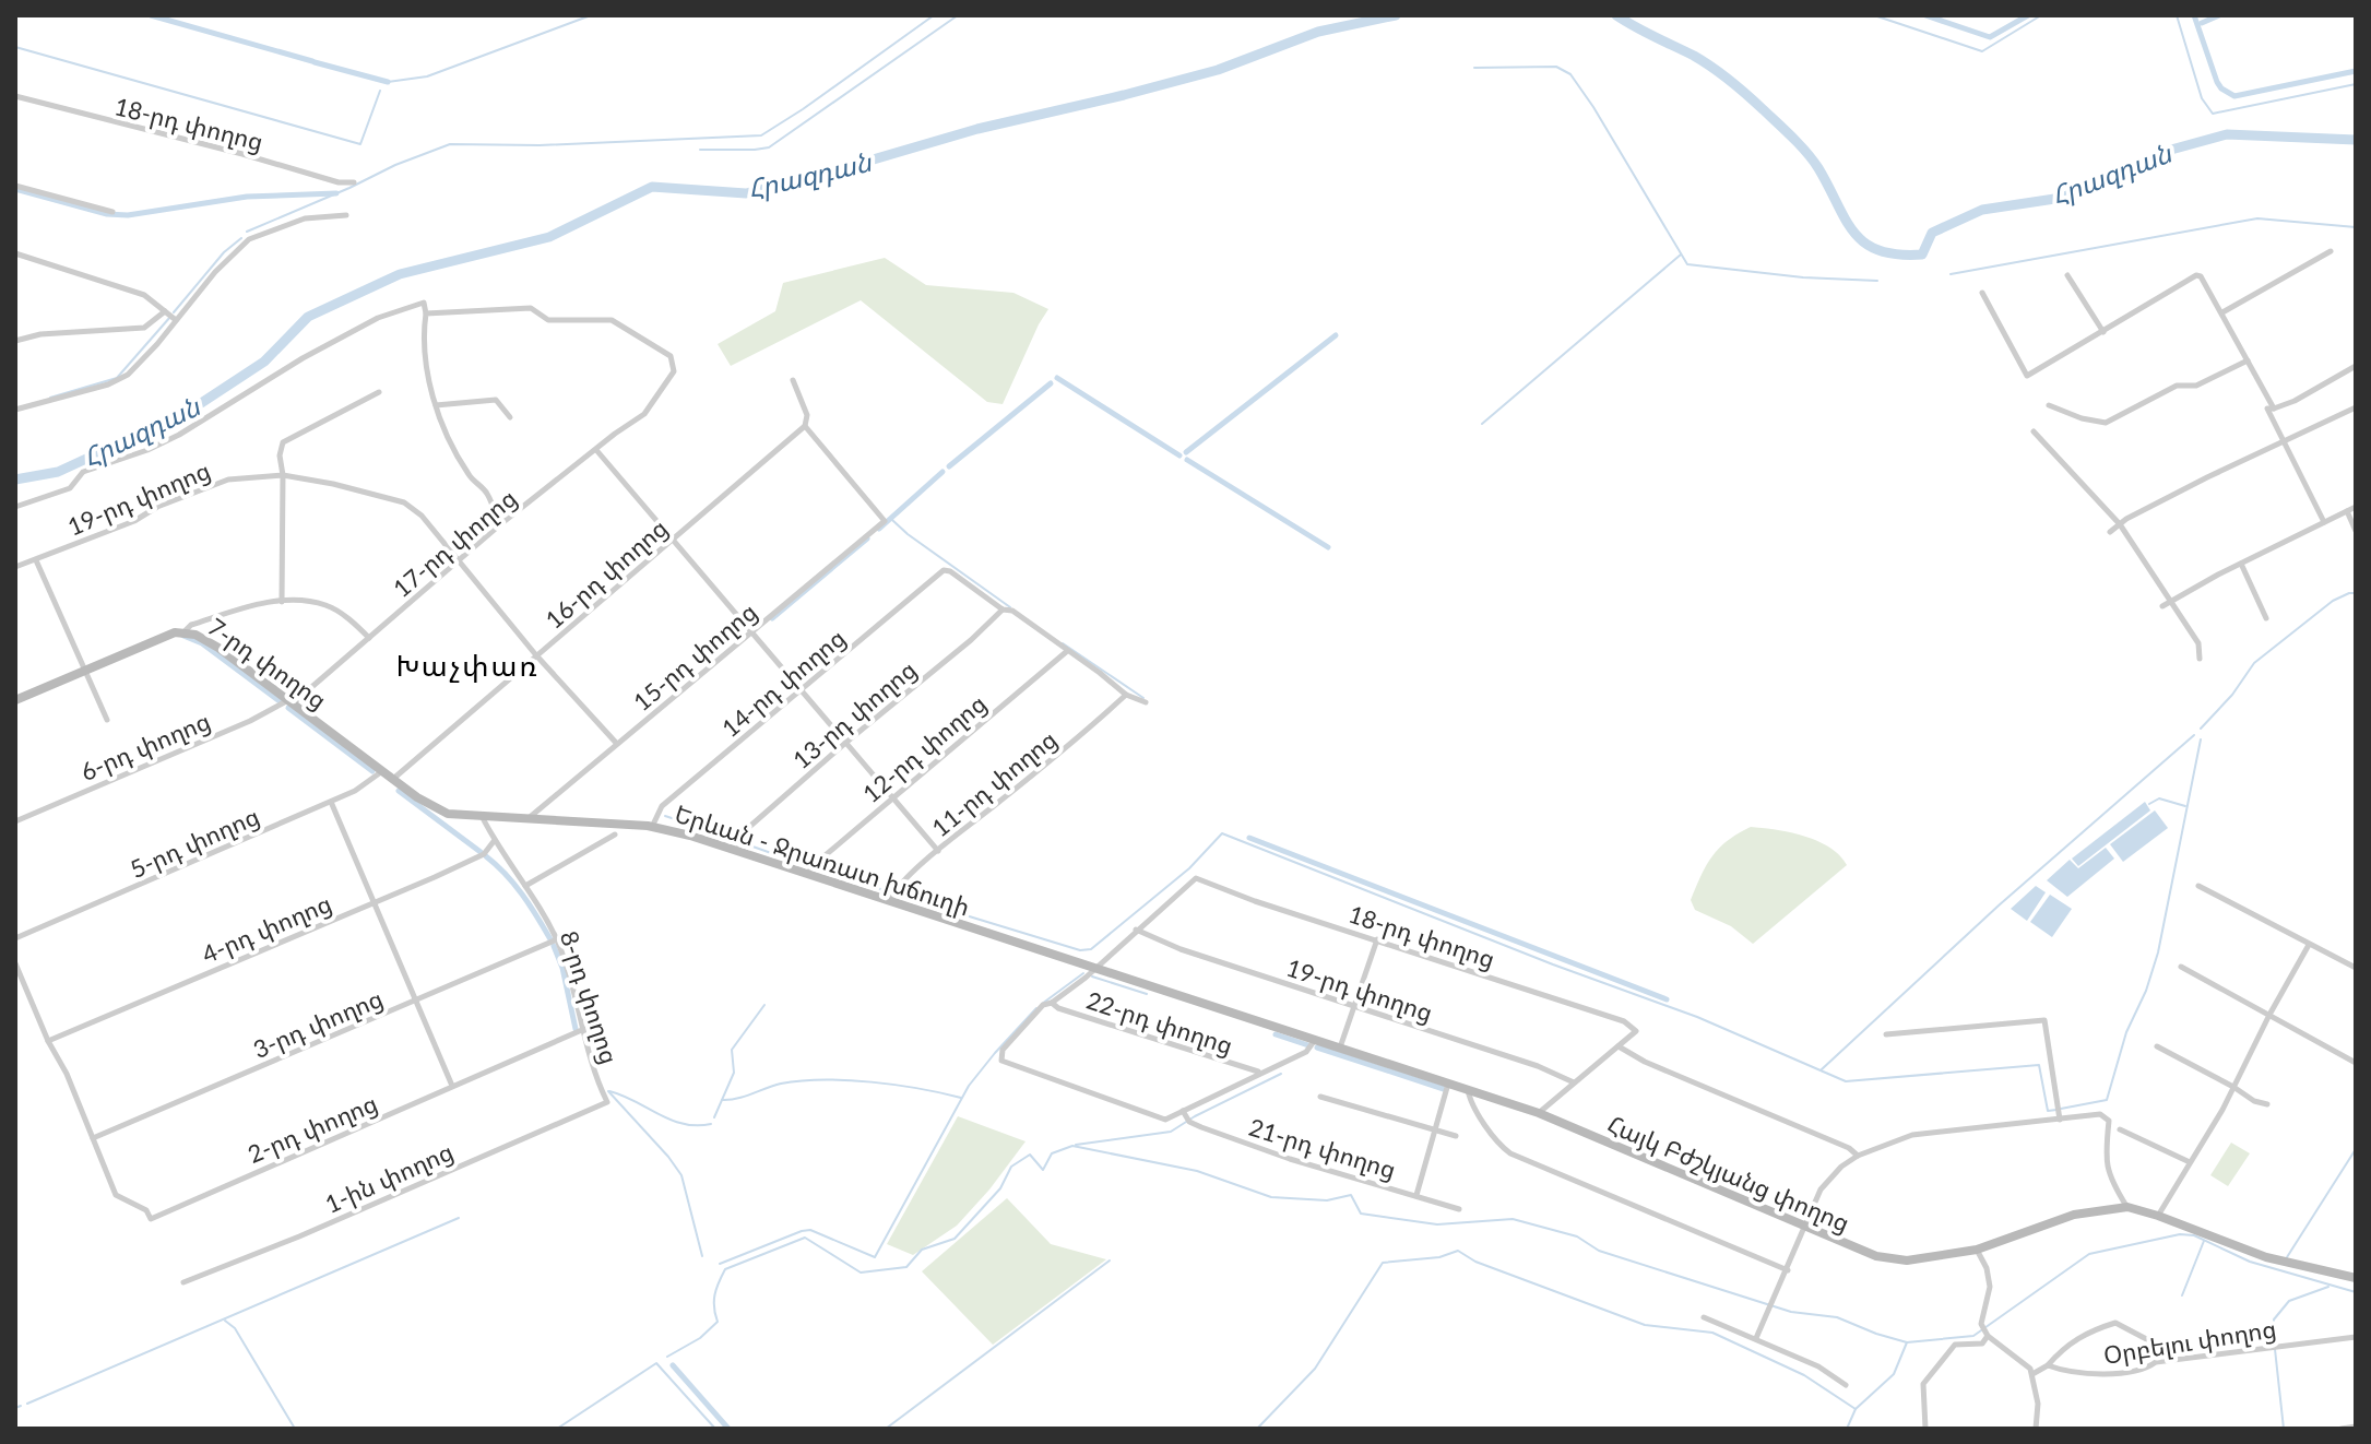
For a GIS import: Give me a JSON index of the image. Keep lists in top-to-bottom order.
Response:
{
  "streets": {
    "main road": ["7-րդ փողոց", "Երևան - Ջրառատ խճուղի", "Հայկ Բժշկյանց փողոց"],
    "street": [
      "18-րդ փողոց",
      "19-րդ փողոց",
      "17-րդ փողոց",
      "16-րդ փողոց",
      "15-րդ փողոց",
      "14-րդ փողոց",
      "13-րդ փողոց",
      "6-րդ փողոց",
      "12-րդ փողոց",
      "11-րդ փողոց",
      "5-րդ փողոց",
      "4-րդ փողոց",
      "8-րդ փողոց",
      "22-րդ փողոց",
      "3-րդ փողոց",
      "2-րդ փողոց",
      "21-րդ փողոց",
      "1-ին փողոց",
      "Օրբելու փողոց"
    ]
  },
  "crossings": [
    ["18-րդ փողոց", "19-րդ փողոց"],
    ["19-րդ փողոց", "17-րդ փողոց"],
    ["19-րդ փողոց", "16-րդ փողոց"],
    ["19-րդ փողոց", "15-րդ փողոց"],
    ["17-րդ փողոց", "7-րդ փողոց"],
    ["17-րդ փողոց", "6-րդ փողոց"],
    ["16-րդ փողոց", "15-րդ փողոց"],
    ["16-րդ փողոց", "7-րդ փողոց"],
    ["15-րդ փողոց", "Երևան - Ջրառատ խճուղի"],
    ["7-րդ փողոց", "6-րդ փողոց"],
    ["7-րդ փողոց", "5-րդ փողոց"],
    ["7-րդ փողոց", "Երևան - Ջրառատ խճուղի"],
    ["7-րդ փողոց", "8-րդ փողոց"],
    ["14-րդ փողոց", "13-րդ փողոց"],
    ["14-րդ փողոց", "Երևան - Ջրառատ խճուղի"],
    ["13-րդ փողոց", "Երևան - Ջրառատ խճուղի"],
    ["12-րդ փողոց", "Երևան - Ջրառատ խճուղի"],
    ["11-րդ փողոց", "Երևան - Ջրառատ խճուղի"],
    ["Երևան - Ջրառատ խճուղի", "8-րդ փողոց"],
    ["Երևան - Ջրառատ խճուղի", "Հայկ Բժշկյանց փողոց"],
    ["4-րդ փողոց", "8-րդ փողոց"],
    ["8-րդ փողոց", "3-րդ փողոց"],
    ["8-րդ փողոց", "2-րդ փողոց"],
    ["8-րդ փողոց", "1-ին փողոց"],
    ["3-րդ փողոց", "2-րդ փողոց"]
  ],
  "districts": ["Խաչփառ"],
  "water": ["Հրազդան"]
}
